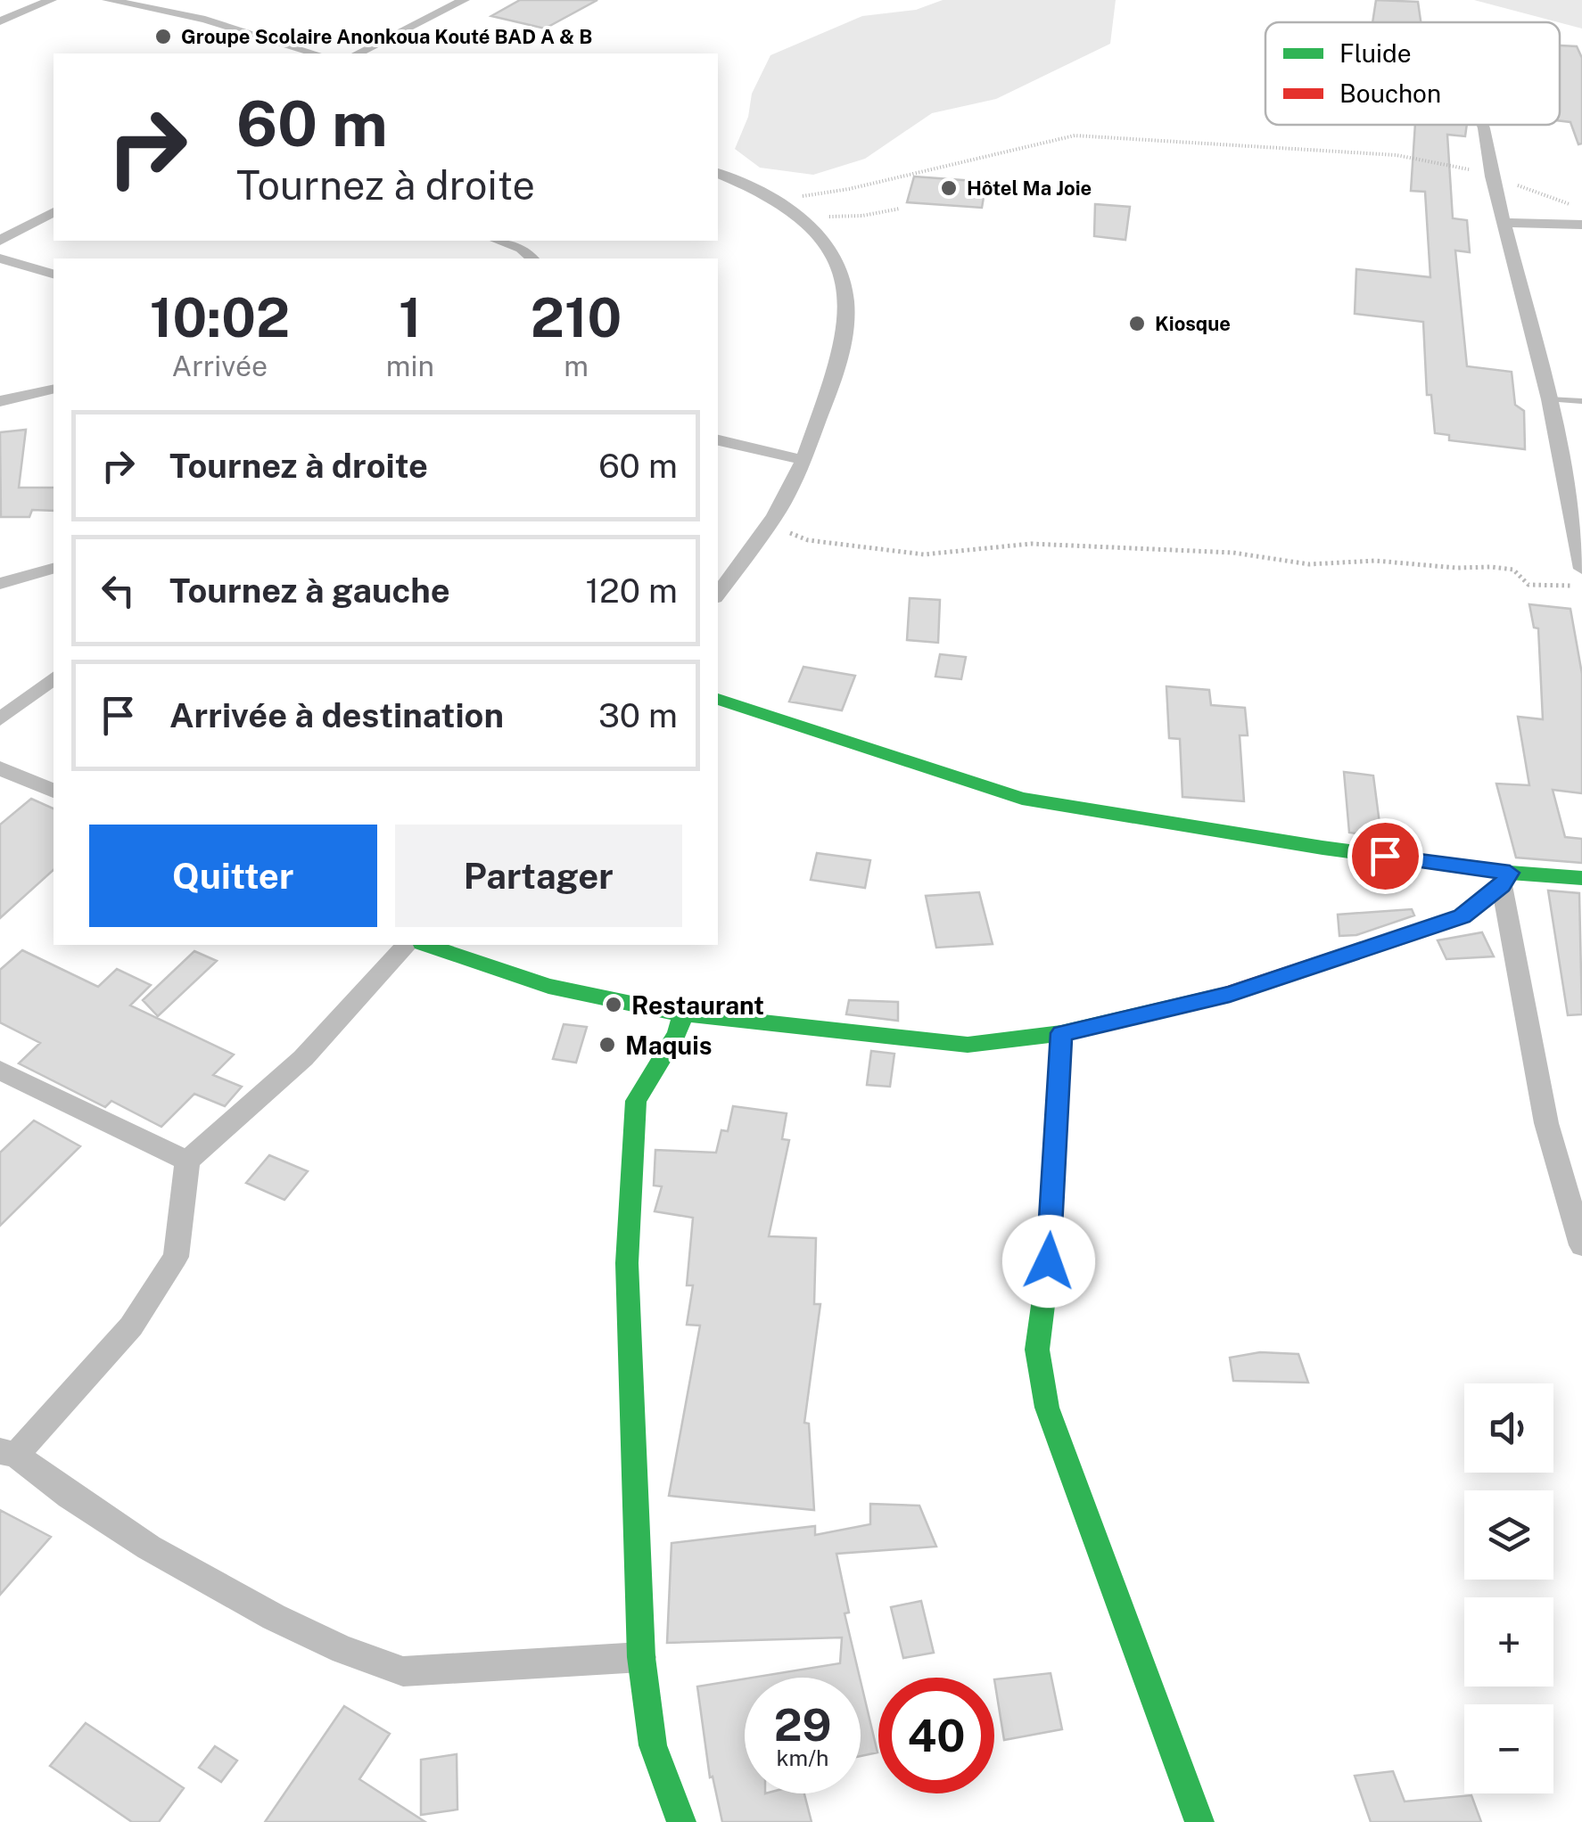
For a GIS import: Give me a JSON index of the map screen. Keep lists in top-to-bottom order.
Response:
{
  "places": [
    "Groupe Scolaire Anonkoua Kouté BAD A & B",
    "Hôtel Ma Joie",
    "Kiosque",
    "Restaurant",
    "Maquis"
  ],
  "legend": ["Fluide", "Bouchon"],
  "page": {
    "turn": ["60 m", "Tournez à droite"],
    "eta": [
      "10:02",
      "Arrivée",
      "1",
      "min",
      "210",
      "m"
    ],
    "list": [
      {
        "name": "Tournez à droite",
        "value": "60 m"
      },
      {
        "name": "Tournez à gauche",
        "value": "120 m"
      },
      {
        "name": "Arrivée à destination",
        "value": "30 m"
      }
    ],
    "buttons": ["Quitter", "Partager"],
    "map_buttons": ["+", "−"],
    "speed": "29 km/h",
    "limit": "40"
  }
}
